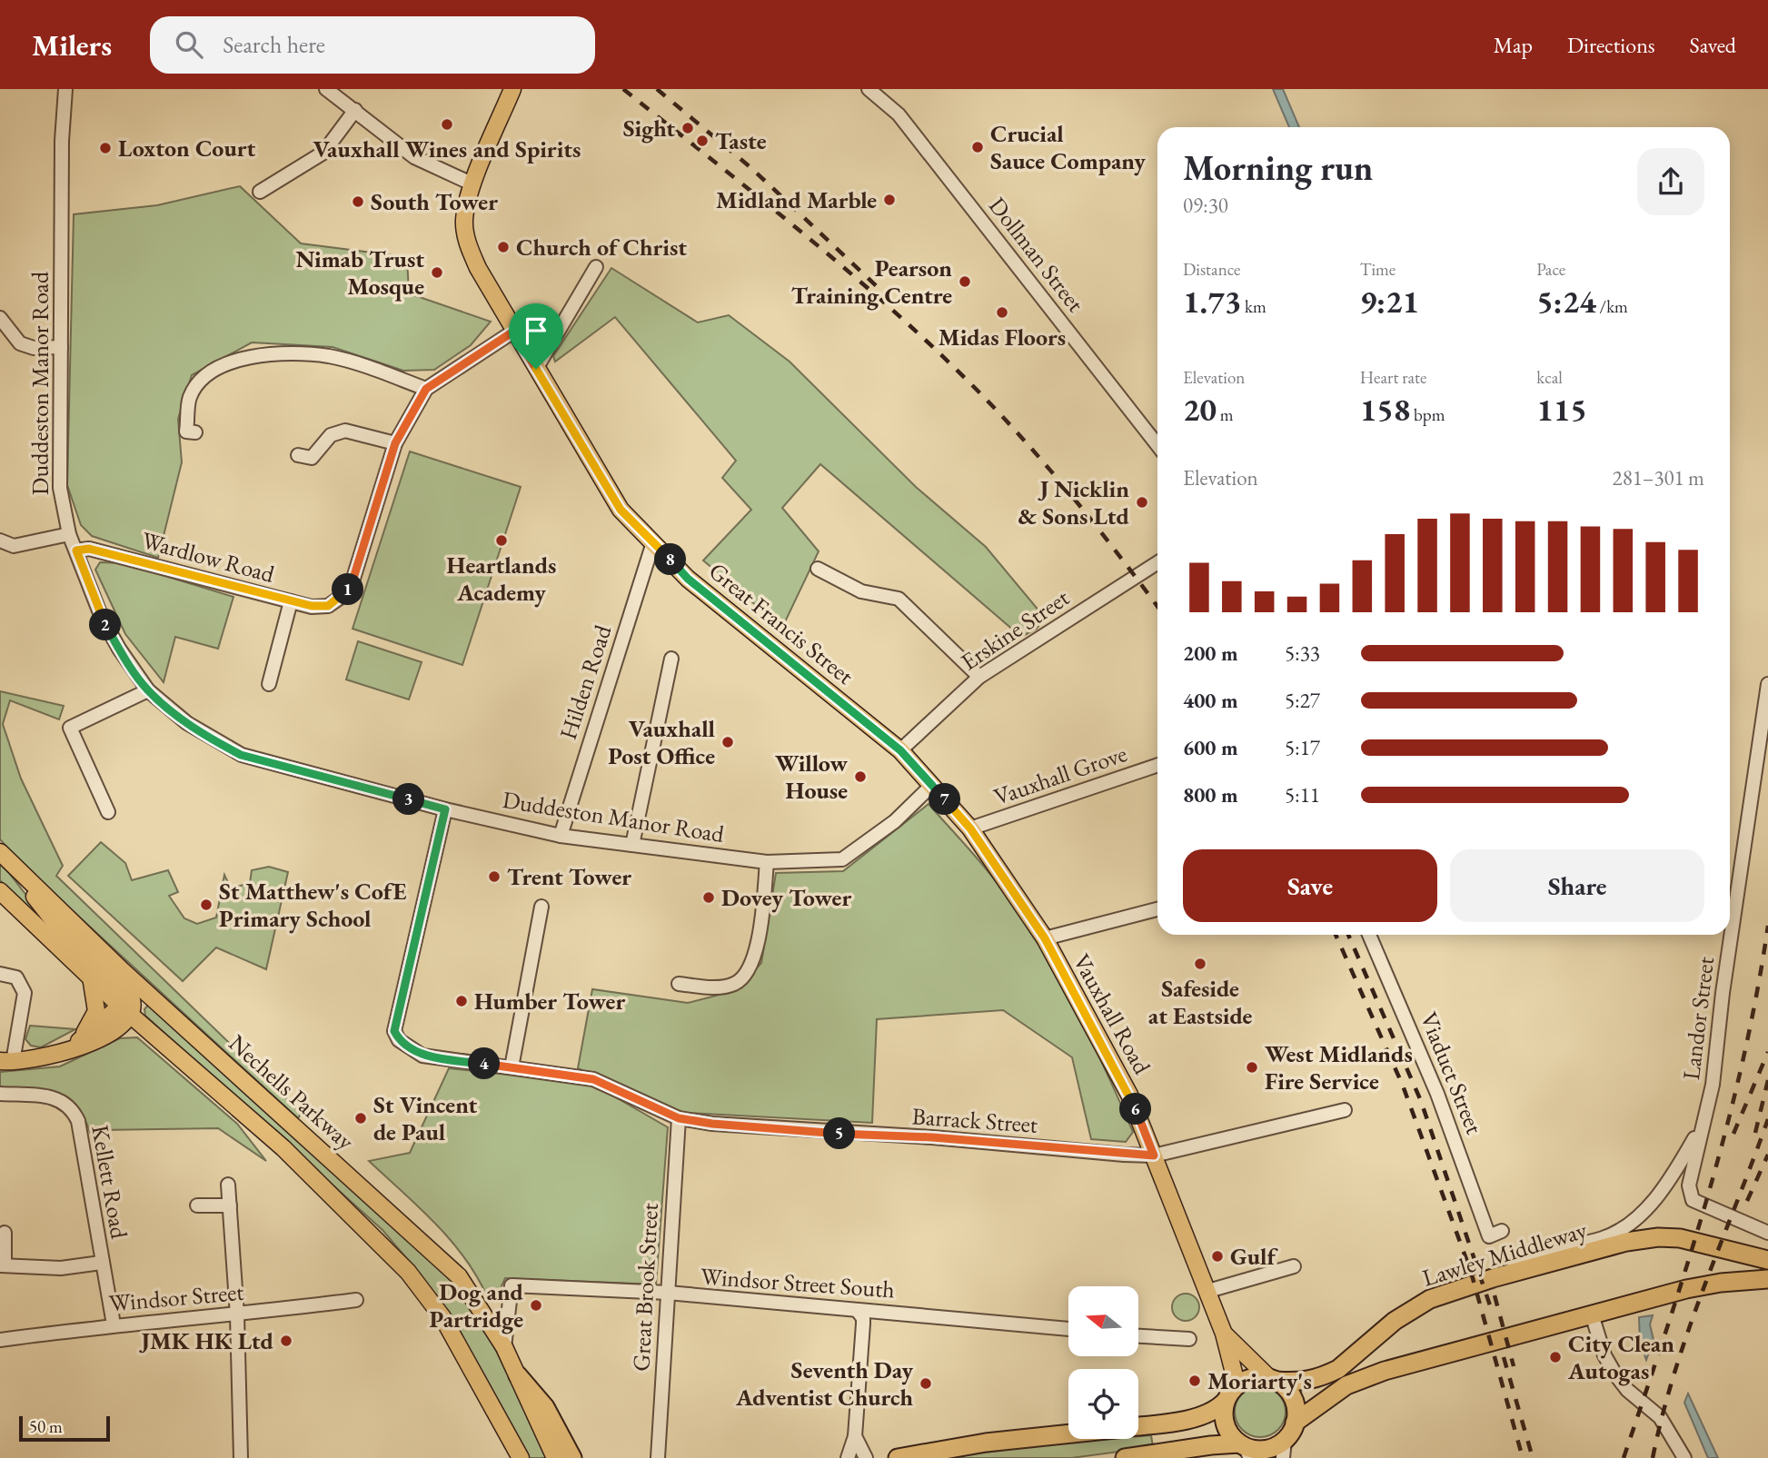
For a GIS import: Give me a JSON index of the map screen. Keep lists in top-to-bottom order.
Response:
{
  "streets": {
    "highway": ["Lawley Middleway"],
    "main road": ["Great Francis Street", "Vauxhall Road", "Nechells Parkway"],
    "street": [
      "Dollman Street",
      "Duddeston Manor Road",
      "Wardlow Road",
      "Erskine Street",
      "Hilden Road",
      "Vauxhall Grove",
      "Landor Street",
      "Viaduct Street",
      "Barrack Street",
      "Kellett Road",
      "Windsor Street South",
      "Great Brook Street",
      "Windsor Street"
    ]
  },
  "crossings": [
    ["Duddeston Manor Road", "Wardlow Road"],
    ["Duddeston Manor Road", "Hilden Road"],
    ["Duddeston Manor Road", "Vauxhall Road"],
    ["Duddeston Manor Road", "Barrack Street"],
    ["Wardlow Road", "Great Francis Street"],
    ["Great Francis Street", "Erskine Street"],
    ["Great Francis Street", "Hilden Road"],
    ["Great Francis Street", "Vauxhall Road"],
    ["Erskine Street", "Vauxhall Road"],
    ["Vauxhall Grove", "Vauxhall Road"],
    ["Vauxhall Road", "Barrack Street"],
    ["Vauxhall Road", "Lawley Middleway"],
    ["Nechells Parkway", "Windsor Street South"],
    ["Barrack Street", "Great Brook Street"],
    ["Kellett Road", "Windsor Street"],
    ["Windsor Street South", "Great Brook Street"]
  ],
  "places": [
    "Vauxhall Wines and Spirits",
    "Sight",
    "Taste",
    "Crucial Sauce Company",
    "Loxton Court",
    "Midland Marble",
    "South Tower",
    "Church of Christ",
    "Nimab Trust Mosque",
    "Pearson Training Centre",
    "Midas Floors",
    "J Nicklin & Sons Ltd",
    "Heartlands Academy",
    "Vauxhall Post Office",
    "Willow House",
    "Trent Tower",
    "Dovey Tower",
    "St Matthew's CofE Primary School",
    "Safeside at Eastside",
    "Humber Tower",
    "West Midlands Fire Service",
    "St Vincent de Paul",
    "Gulf",
    "Dog and Partridge",
    "JMK HK Ltd",
    "City Clean Autogas",
    "Moriarty's",
    "Seventh Day Adventist Church"
  ],
  "scale_bar": "50 m",
  "north": "left",
  "page": {
    "header": "Milers",
    "search": "Search here",
    "nav": ["Map", "Directions", "Saved"],
    "heading": ["Morning run", "09:30"],
    "stats": [
      ["Distance", "1.73 km"],
      ["Time", "9:21"],
      ["Pace", "5:24 /km"],
      ["Elevation", "20 m"],
      ["Heart rate", "158 bpm"],
      ["kcal", "115"]
    ],
    "chart": ["Elevation", "281–301 m"],
    "pins": [
      "8",
      "1",
      "2",
      "3",
      "7",
      "4",
      "6",
      "5"
    ],
    "list": [
      {
        "name": "200 m",
        "note": "5:33"
      },
      {
        "name": "400 m",
        "note": "5:27"
      },
      {
        "name": "600 m",
        "note": "5:17"
      },
      {
        "name": "800 m",
        "note": "5:11"
      }
    ],
    "buttons": ["Save", "Share"],
    "scale": "50 m"
  }
}
